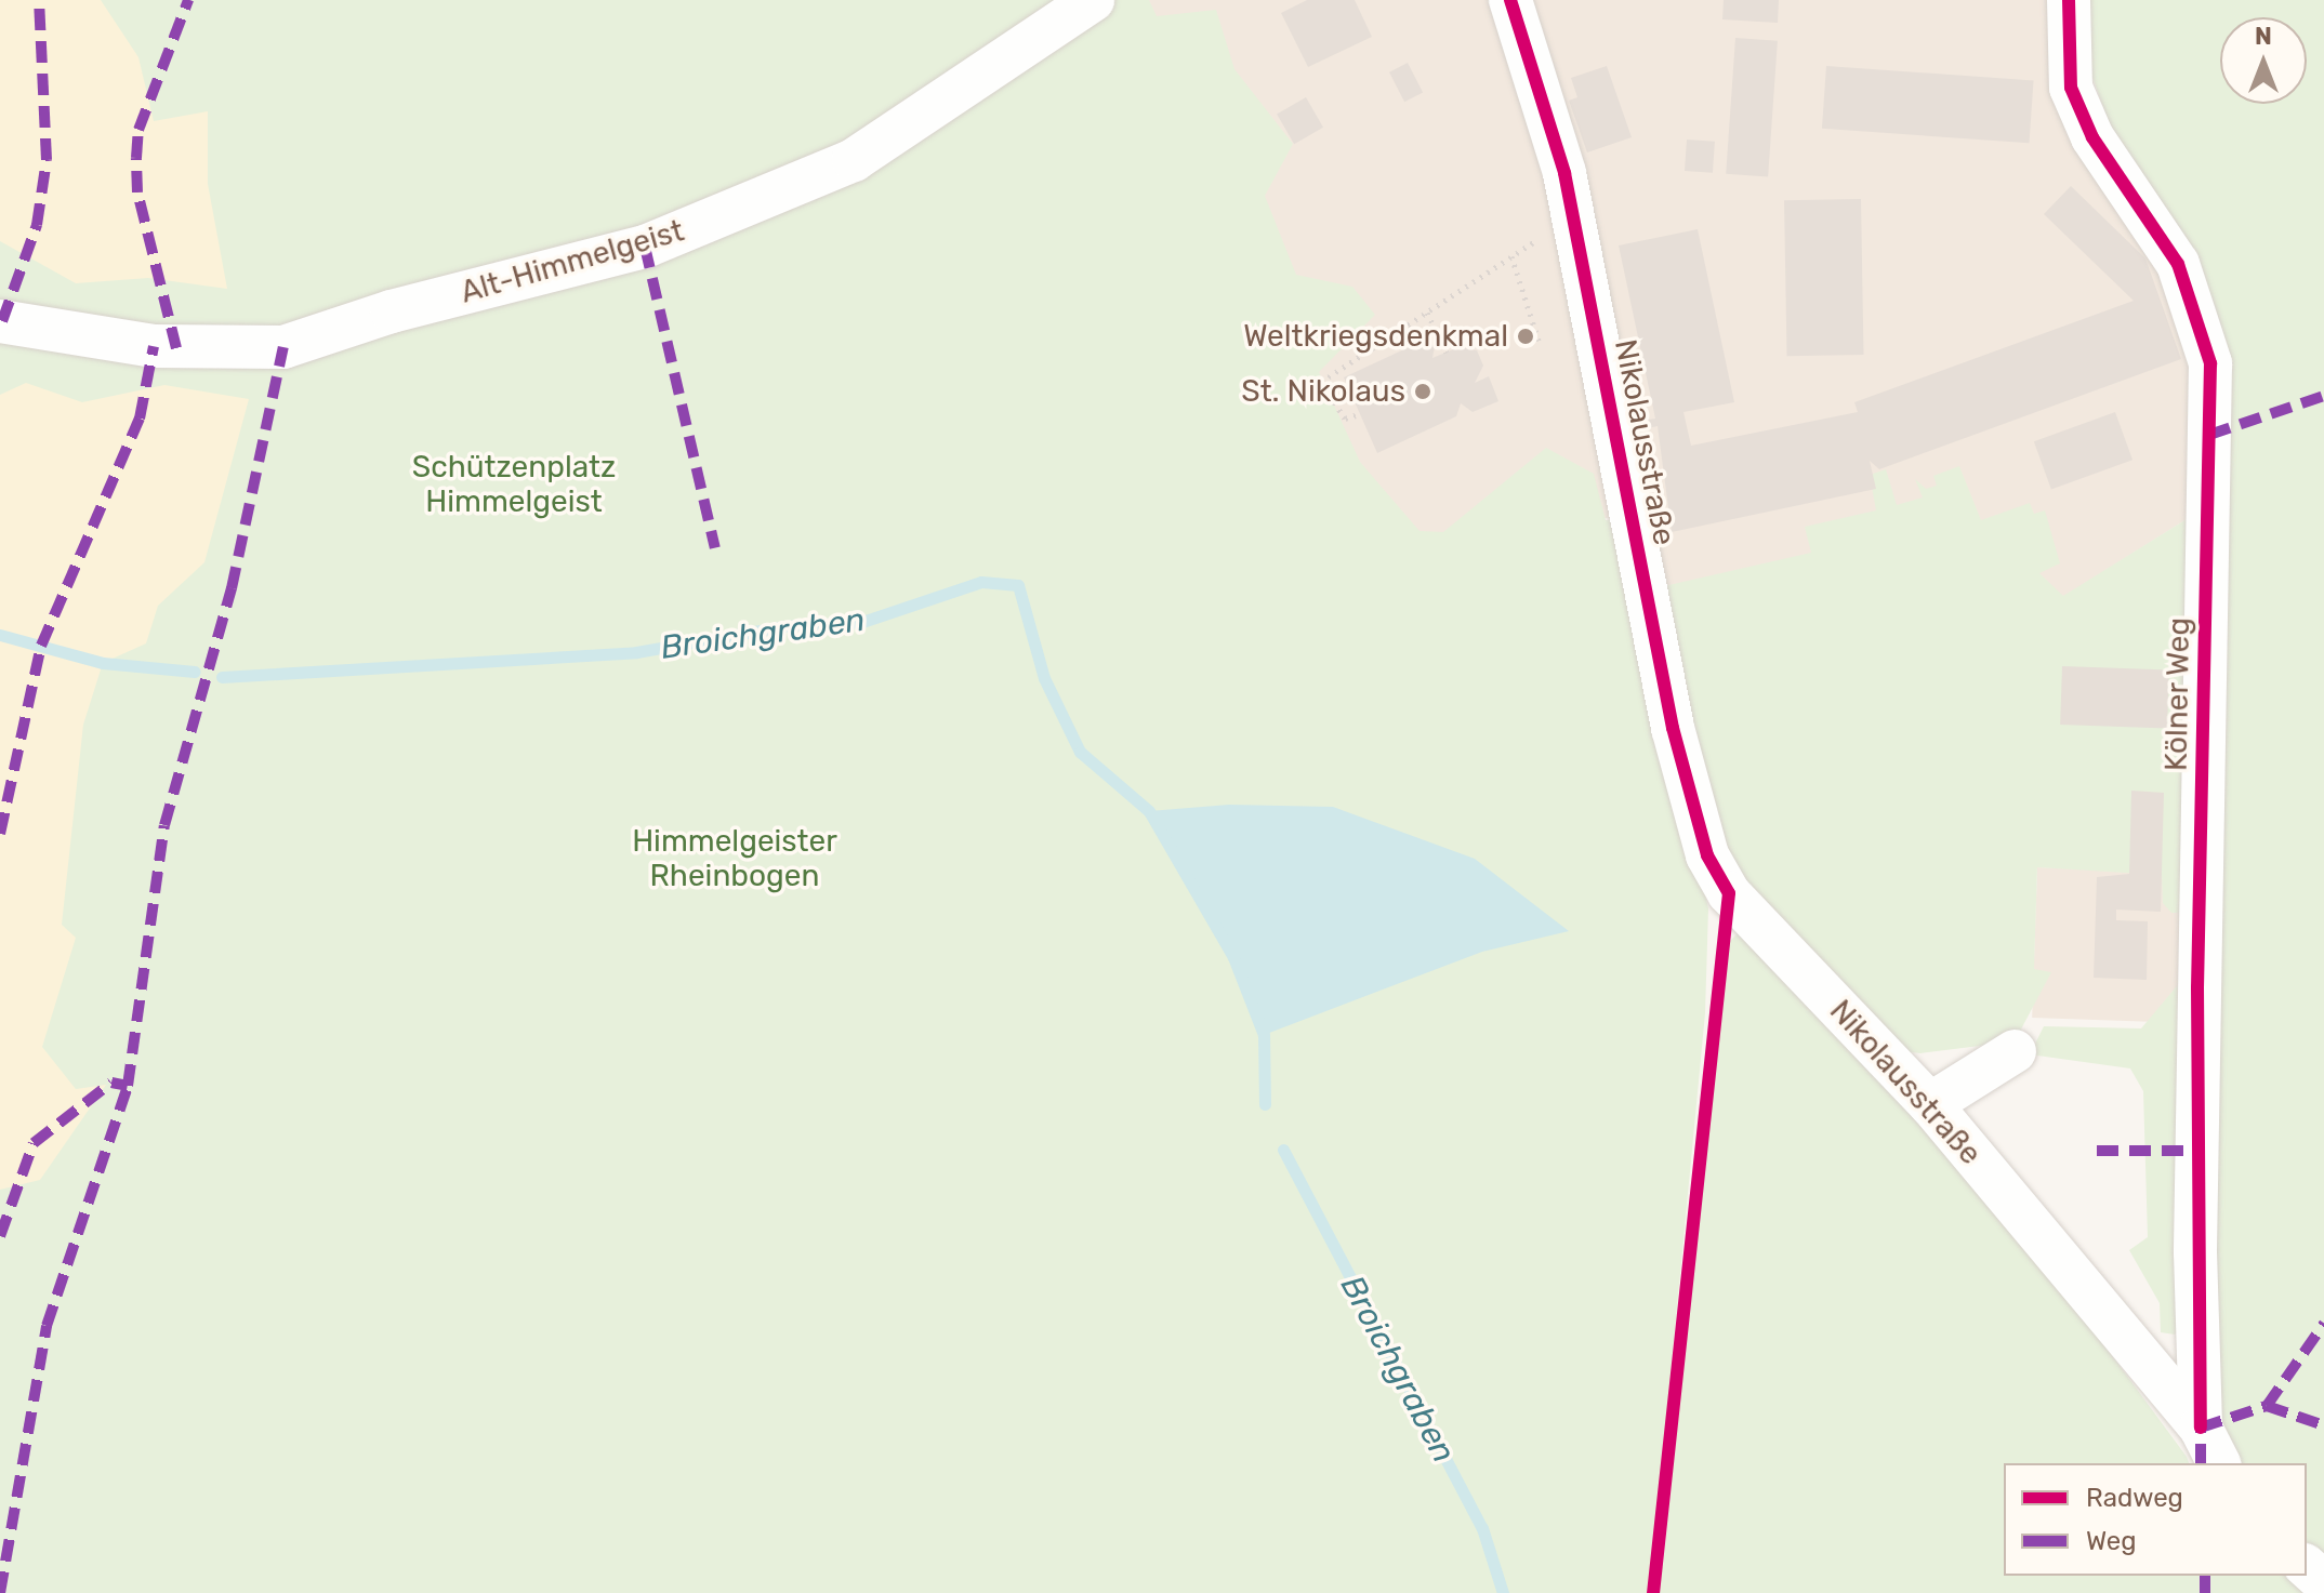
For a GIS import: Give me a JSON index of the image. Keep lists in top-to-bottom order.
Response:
{
  "streets": {
    "street": ["Alt-Himmelgeist", "Nikolausstraße", "Kölner Weg"]
  },
  "crossings": [
    ["Nikolausstraße", "Kölner Weg"]
  ],
  "water": ["Broichgraben"],
  "parks": ["Schützenplatz Himmelgeist", "Himmelgeister Rheinbogen"],
  "places": ["Weltkriegsdenkmal", "St. Nikolaus"],
  "legend": ["Radweg", "Weg"],
  "north": "top"
}
